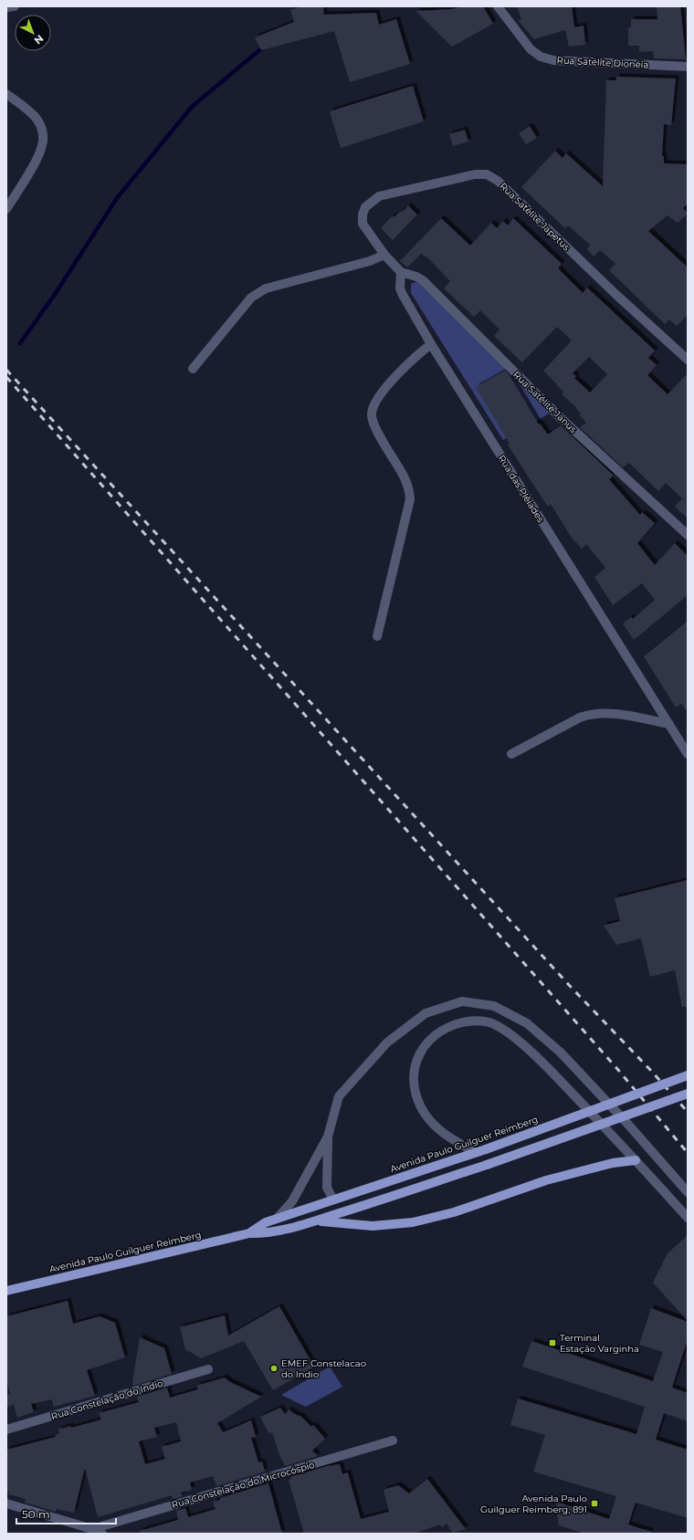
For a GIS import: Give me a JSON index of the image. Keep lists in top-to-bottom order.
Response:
{
  "streets": {
    "main road": ["Avenida Paulo Guilguer Reimberg"],
    "street": [
      "Rua Satélite Dionéia",
      "Rua Satélite Japetus",
      "Rua Satélite Janus",
      "Rua das Plêiades",
      "Rua Constelação do Indio",
      "Rua Constelação do Microcóspio"
    ]
  },
  "crossings": [
    ["Rua Satélite Janus", "Rua das Plêiades"]
  ],
  "places": {
    "transit": ["Terminal Estação Varginha", "Avenida Paulo Guilguer Reimberg, 891"],
    "other": ["EMEF Constelacao do Indio"]
  },
  "scale_bar": "50 m",
  "north": "bottom right"
}
